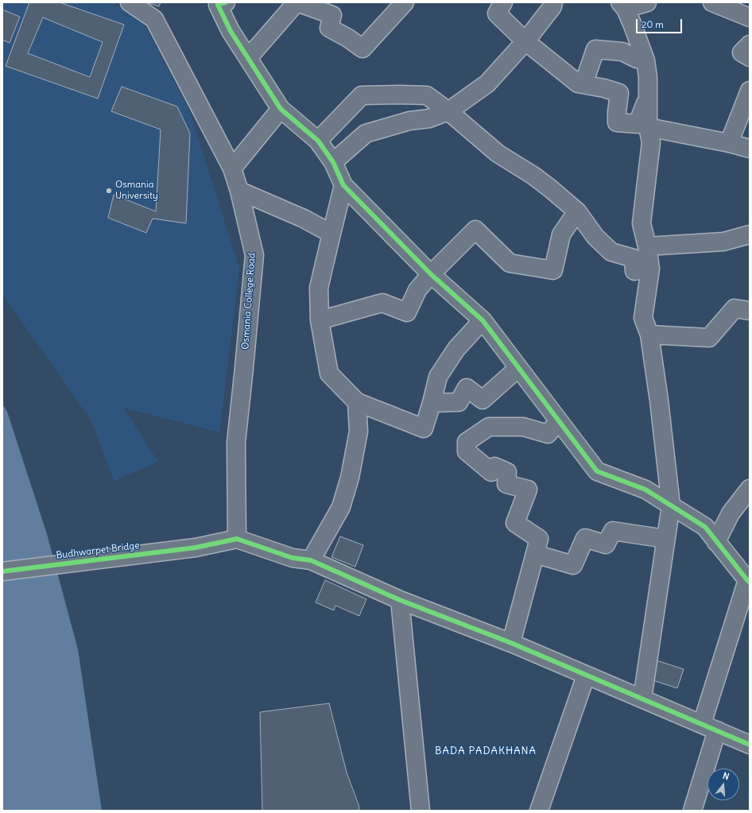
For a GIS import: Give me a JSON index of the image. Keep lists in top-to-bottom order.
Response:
{
  "streets": {
    "street": ["Osmania College Road", "Budhwarpet Bridge"]
  },
  "crossings": [
    ["Osmania College Road", "Budhwarpet Bridge"]
  ],
  "districts": ["BADA PADAKHANA"],
  "places": ["Osmania University"],
  "scale_bar": "20 m",
  "north": "top"
}
